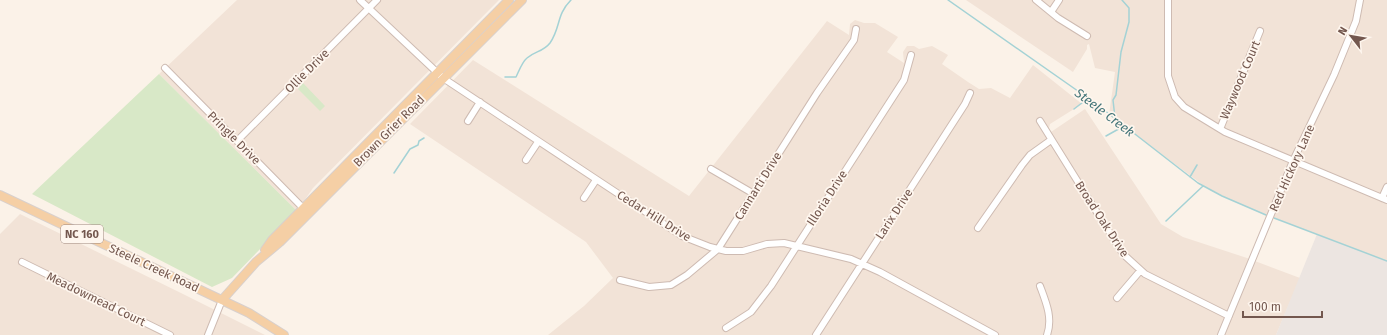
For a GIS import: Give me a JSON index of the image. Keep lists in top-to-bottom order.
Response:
{
  "streets": {
    "main road": ["Brown Grier Road", "NC 160", "Steele Creek Road"],
    "street": [
      "Ollie Drive",
      "Waywood Court",
      "Pringle Drive",
      "Red Hickory Lane",
      "Cannarti Drive",
      "Illoria Drive",
      "Larix Drive",
      "Cedar Hill Drive",
      "Broad Oak Drive",
      "Meadowmead Court"
    ]
  },
  "crossings": [
    ["Ollie Drive", "Pringle Drive"],
    ["Ollie Drive", "Cedar Hill Drive"],
    ["Brown Grier Road", "Pringle Drive"],
    ["Brown Grier Road", "Cedar Hill Drive"],
    ["Brown Grier Road", "Steele Creek Road"],
    ["Red Hickory Lane", "Broad Oak Drive"],
    ["Cannarti Drive", "Cedar Hill Drive"],
    ["Illoria Drive", "Cedar Hill Drive"],
    ["Larix Drive", "Cedar Hill Drive"]
  ],
  "water": ["Steele Creek"],
  "scale_bar": "100 m",
  "north": "top left"
}
